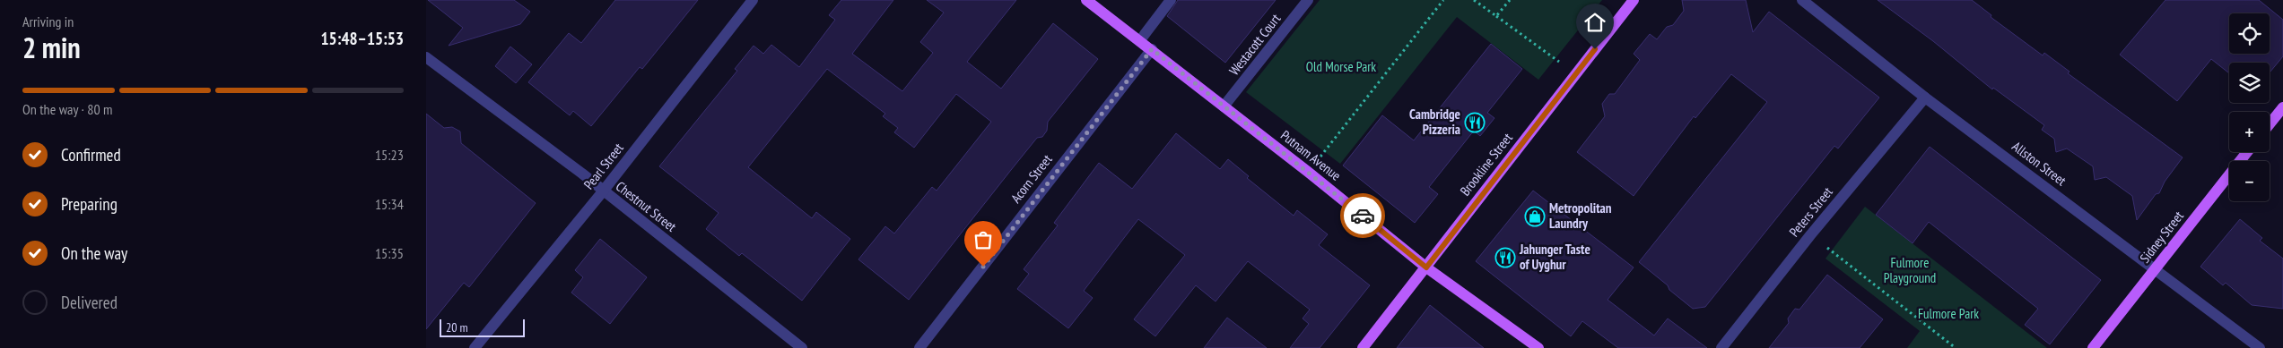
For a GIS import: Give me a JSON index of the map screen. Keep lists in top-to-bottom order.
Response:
{
  "streets": {
    "main road": ["Putnam Avenue", "Brookline Street", "Sidney Street"],
    "street": [
      "Westacott Court",
      "Allston Street",
      "Pearl Street",
      "Acorn Street",
      "Chestnut Street",
      "Peters Street"
    ]
  },
  "crossings": [
    ["Westacott Court", "Putnam Avenue"],
    ["Putnam Avenue", "Brookline Street"],
    ["Putnam Avenue", "Acorn Street"],
    ["Allston Street", "Peters Street"],
    ["Allston Street", "Sidney Street"],
    ["Pearl Street", "Chestnut Street"]
  ],
  "parks": ["Old Morse Park", "Fulmore Playground", "Fulmore Park"],
  "places": {
    "restaurant": ["Cambridge Pizzeria", "Jahunger Taste of Uyghur"],
    "shop": ["Metropolitan Laundry"]
  },
  "scale_bar": "20 m",
  "page": {
    "heading": ["2 min", "Arriving in", "15:48–15:53"],
    "map_buttons": ["+", "−"],
    "bar": "On the way · 80 m",
    "list": [
      ["Confirmed", "15:23"],
      ["Preparing", "15:34"],
      ["On the way", "15:35"],
      "Delivered"
    ],
    "scale": "20 m"
  }
}
